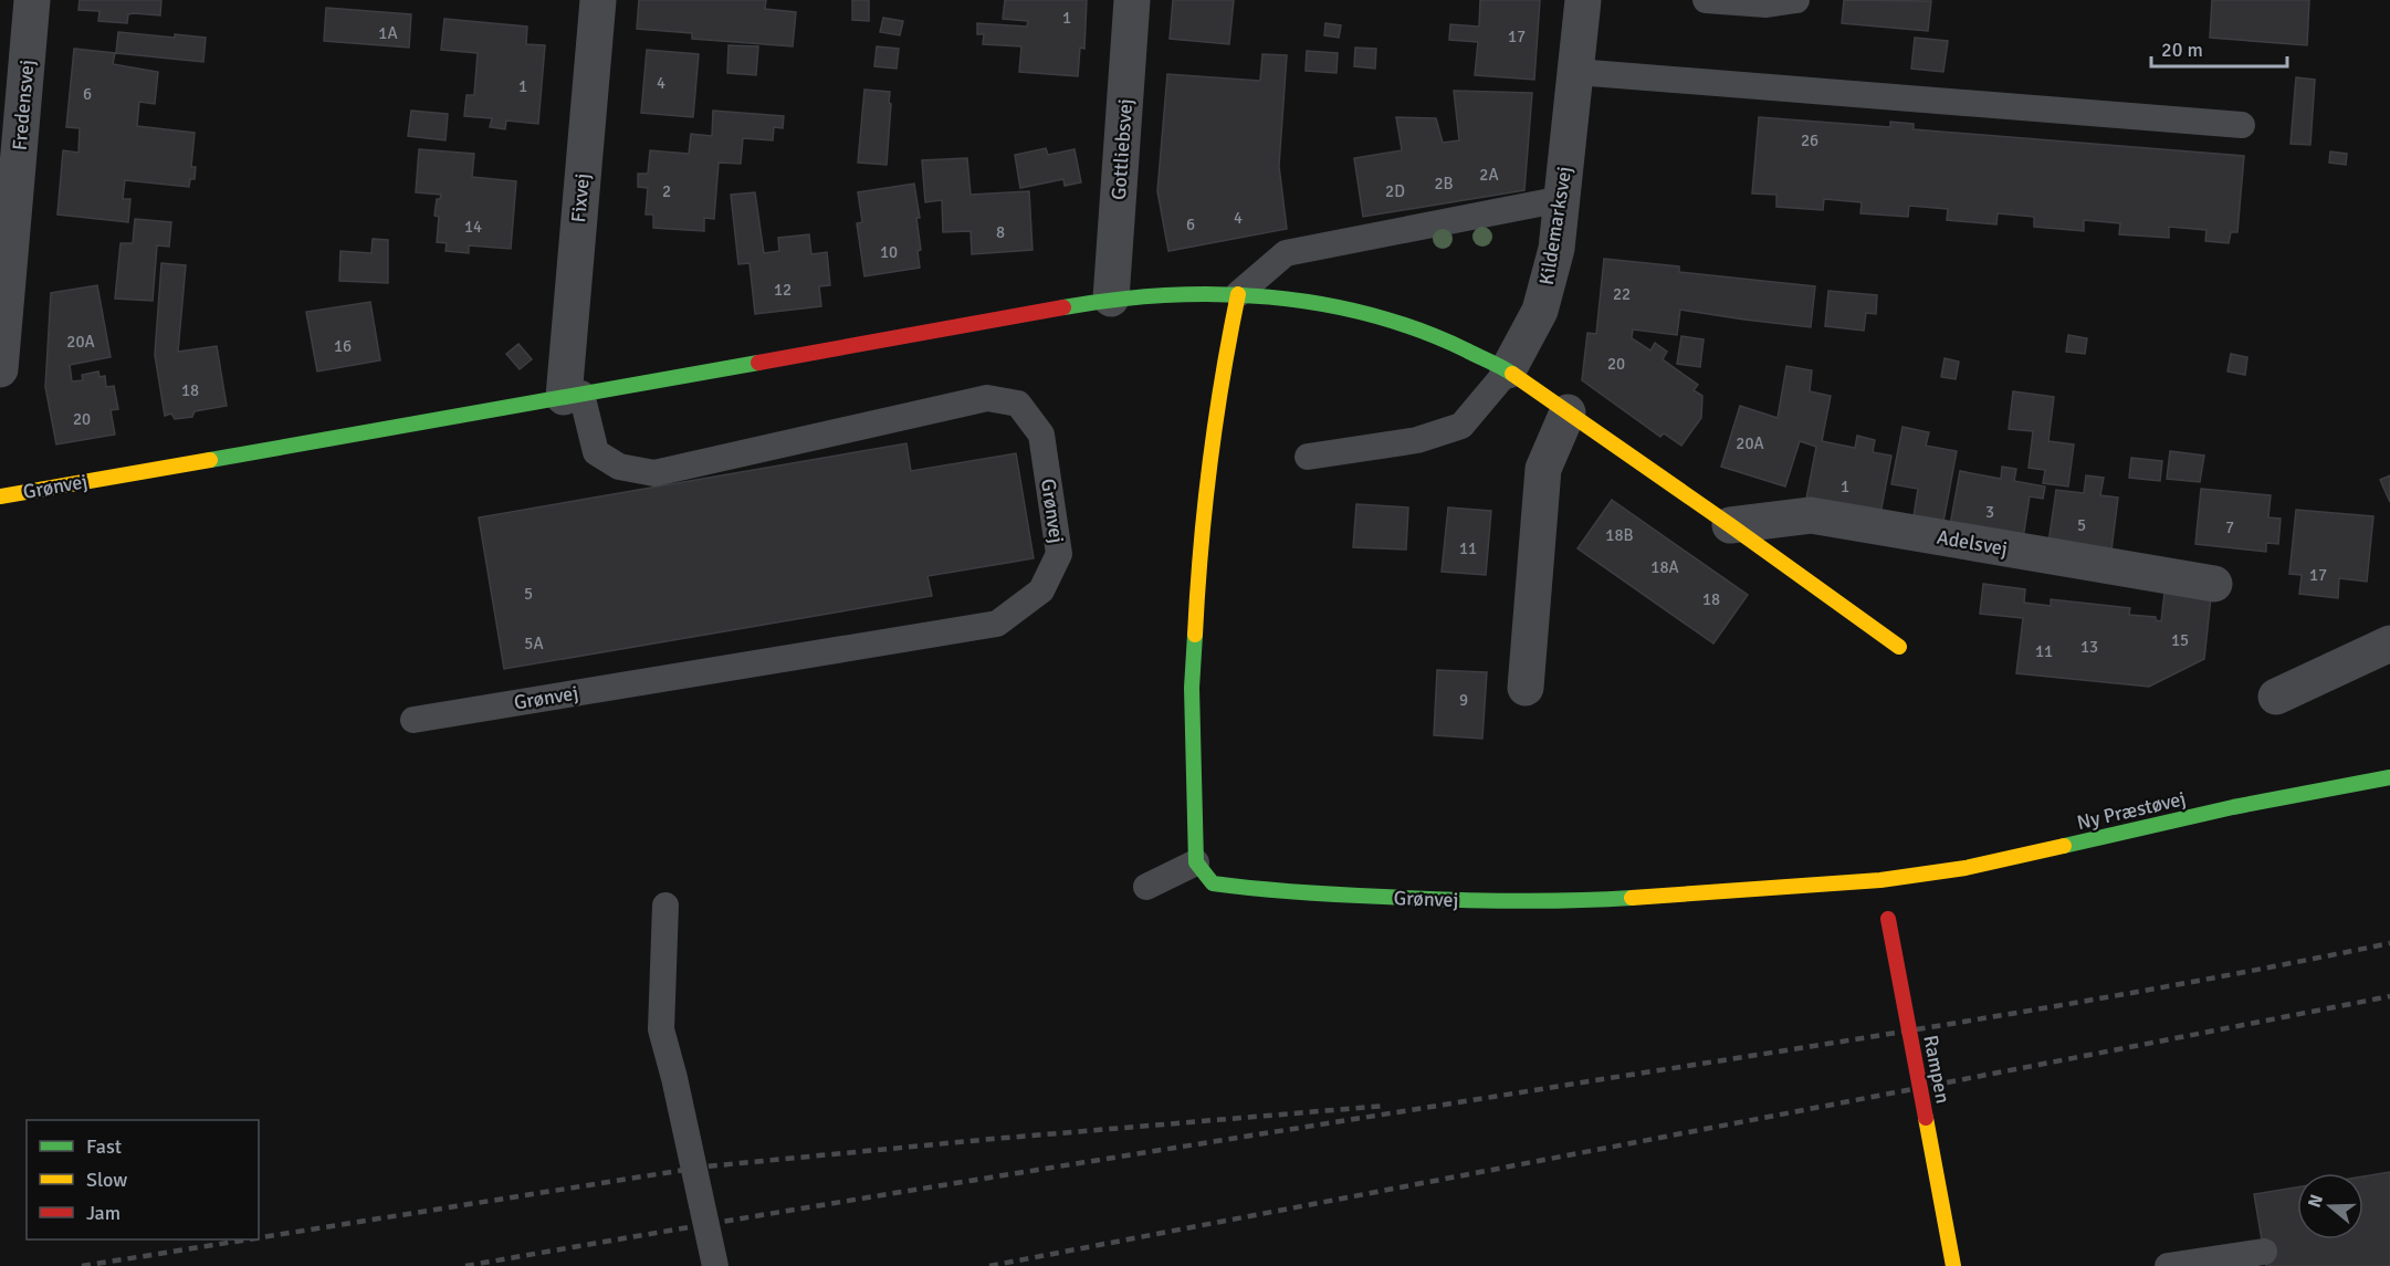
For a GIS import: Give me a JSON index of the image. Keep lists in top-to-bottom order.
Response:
{
  "streets": {
    "street": [
      "Fredensvej",
      "Gottliebsvej",
      "Fixvej",
      "Kildemarksvej",
      "Grønvej",
      "Adelsvej",
      "Ny Præstøvej",
      "Rampen"
    ]
  },
  "crossings": [
    ["Gottliebsvej", "Grønvej"],
    ["Fixvej", "Grønvej"],
    ["Kildemarksvej", "Grønvej"],
    ["Grønvej", "Ny Præstøvej"],
    ["Grønvej", "Rampen"],
    ["Ny Præstøvej", "Rampen"]
  ],
  "house_numbers": [
    "1",
    "1A",
    "17",
    "4",
    "1",
    "6",
    "26",
    "2A",
    "2B",
    "2",
    "2D",
    "4",
    "6",
    "14",
    "8",
    "10",
    "12",
    "22",
    "20A",
    "16",
    "20",
    "18",
    "20",
    "20A",
    "1",
    "3",
    "5",
    "7",
    "18B",
    "11",
    "18A",
    "17",
    "5",
    "18",
    "15",
    "5A",
    "13",
    "11",
    "9"
  ],
  "legend": ["Fast", "Slow", "Jam"],
  "scale_bar": "20 m",
  "north": "left"
}
